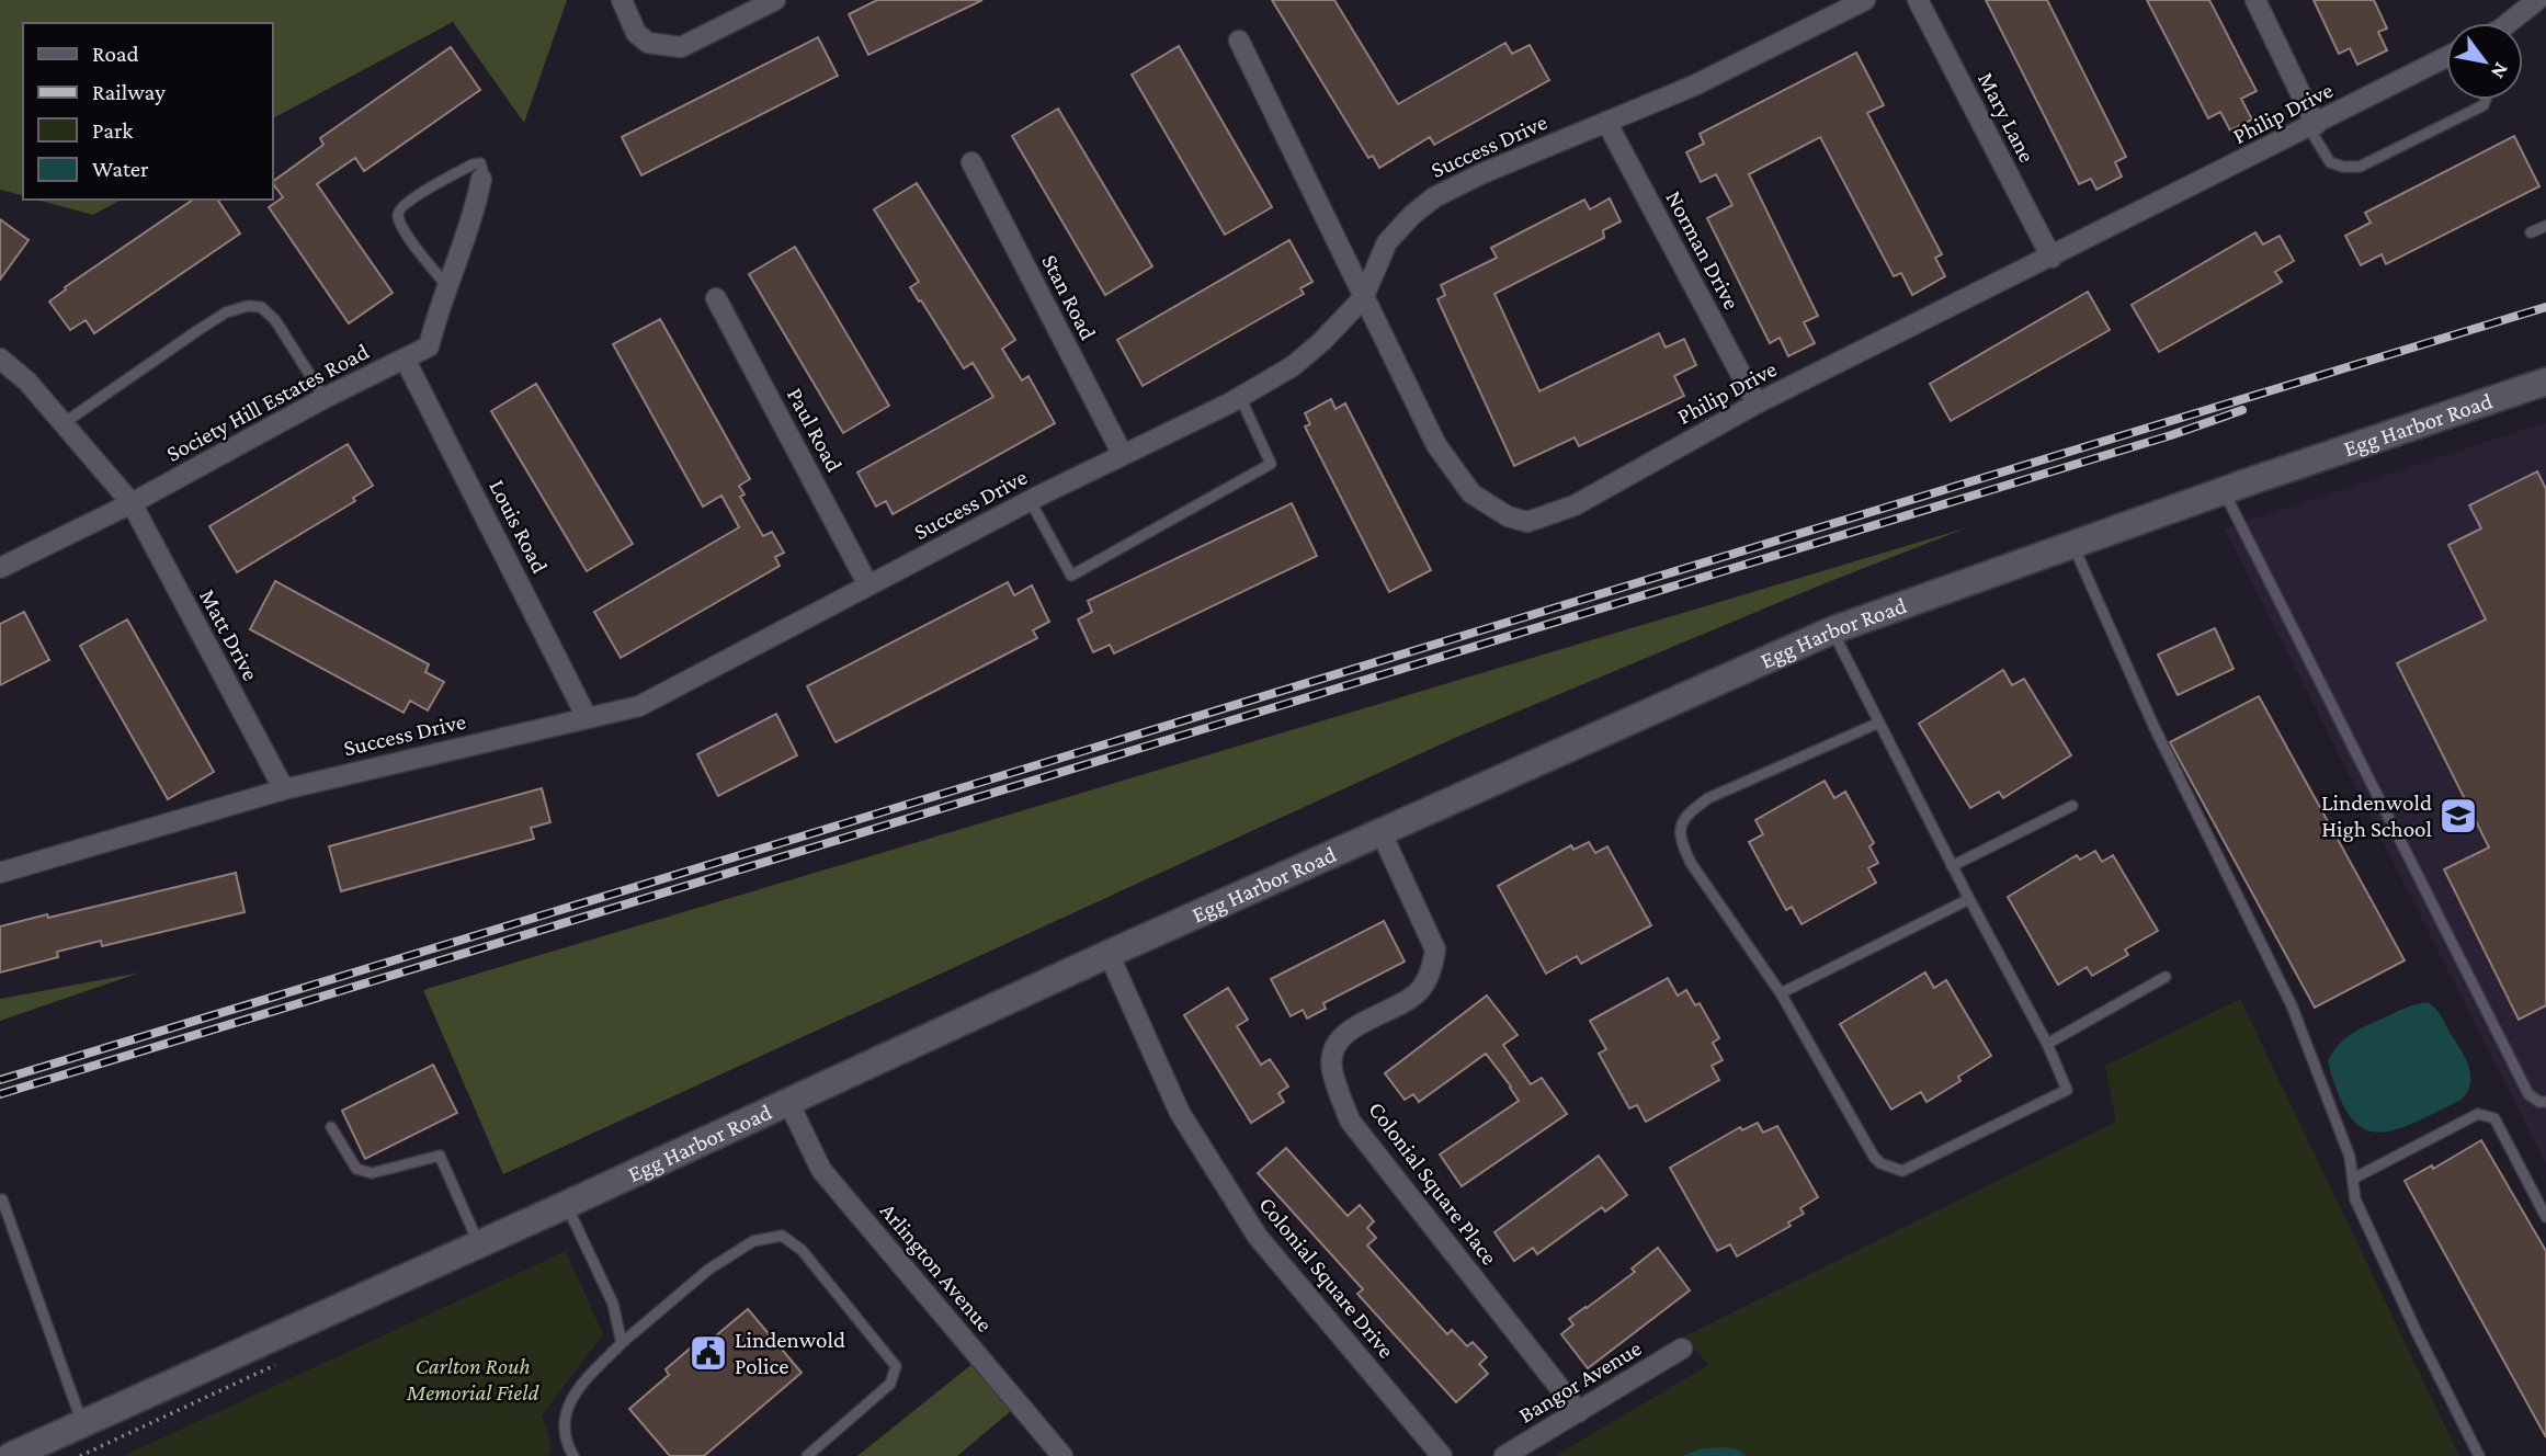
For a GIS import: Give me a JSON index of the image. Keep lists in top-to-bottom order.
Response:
{
  "streets": {
    "street": [
      "Philip Drive",
      "Mary Lane",
      "Success Drive",
      "Norman Drive",
      "Stan Road",
      "Society Hill Estates Road",
      "Egg Harbor Road",
      "Paul Road",
      "Louis Road",
      "Matt Drive",
      "Colonial Square Place",
      "Arlington Avenue",
      "Colonial Square Drive",
      "Bangor Avenue"
    ]
  },
  "crossings": [
    ["Philip Drive", "Mary Lane"],
    ["Philip Drive", "Success Drive"],
    ["Philip Drive", "Norman Drive"],
    ["Success Drive", "Norman Drive"],
    ["Success Drive", "Stan Road"],
    ["Success Drive", "Paul Road"],
    ["Success Drive", "Louis Road"],
    ["Success Drive", "Matt Drive"],
    ["Society Hill Estates Road", "Louis Road"],
    ["Society Hill Estates Road", "Matt Drive"],
    ["Egg Harbor Road", "Colonial Square Place"],
    ["Egg Harbor Road", "Arlington Avenue"],
    ["Egg Harbor Road", "Colonial Square Drive"],
    ["Colonial Square Place", "Bangor Avenue"]
  ],
  "parks": ["Carlton Rouh Memorial Field"],
  "places": {
    "school or university": ["Lindenwold High School"],
    "public building": ["Lindenwold Police"]
  },
  "legend": [
    "Road",
    "Railway",
    "Park",
    "Water"
  ],
  "north": "bottom right"
}
